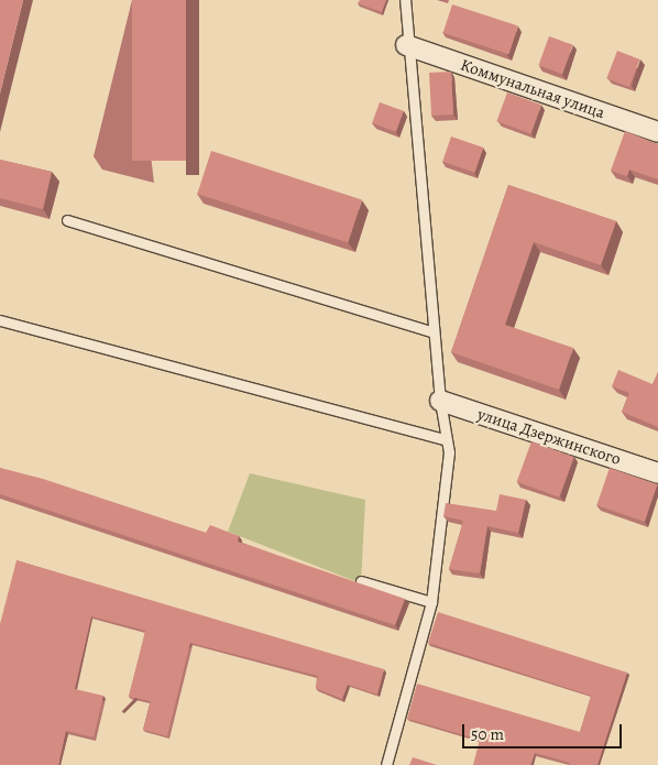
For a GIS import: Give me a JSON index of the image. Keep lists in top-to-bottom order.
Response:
{
  "streets": {
    "street": ["Коммунальная улица", "улица Дзержинского"]
  },
  "scale_bar": "50 m"
}
